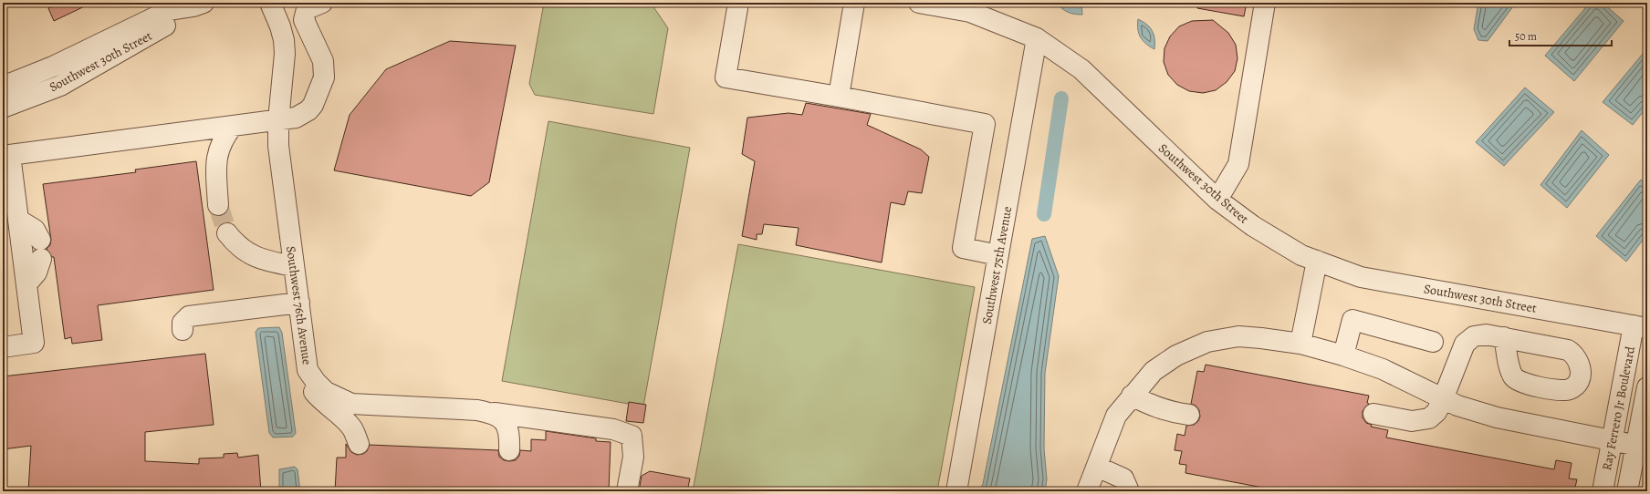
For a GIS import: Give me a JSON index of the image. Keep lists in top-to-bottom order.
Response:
{
  "streets": {
    "street": [
      "Southwest 30th Street",
      "Southwest 75th Avenue",
      "Southwest 76th Avenue",
      "Ray Ferrero Jr Boulevard"
    ]
  },
  "crossings": [
    ["Southwest 30th Street", "Southwest 75th Avenue"],
    ["Southwest 30th Street", "Ray Ferrero Jr Boulevard"]
  ],
  "scale_bar": "50 m"
}
